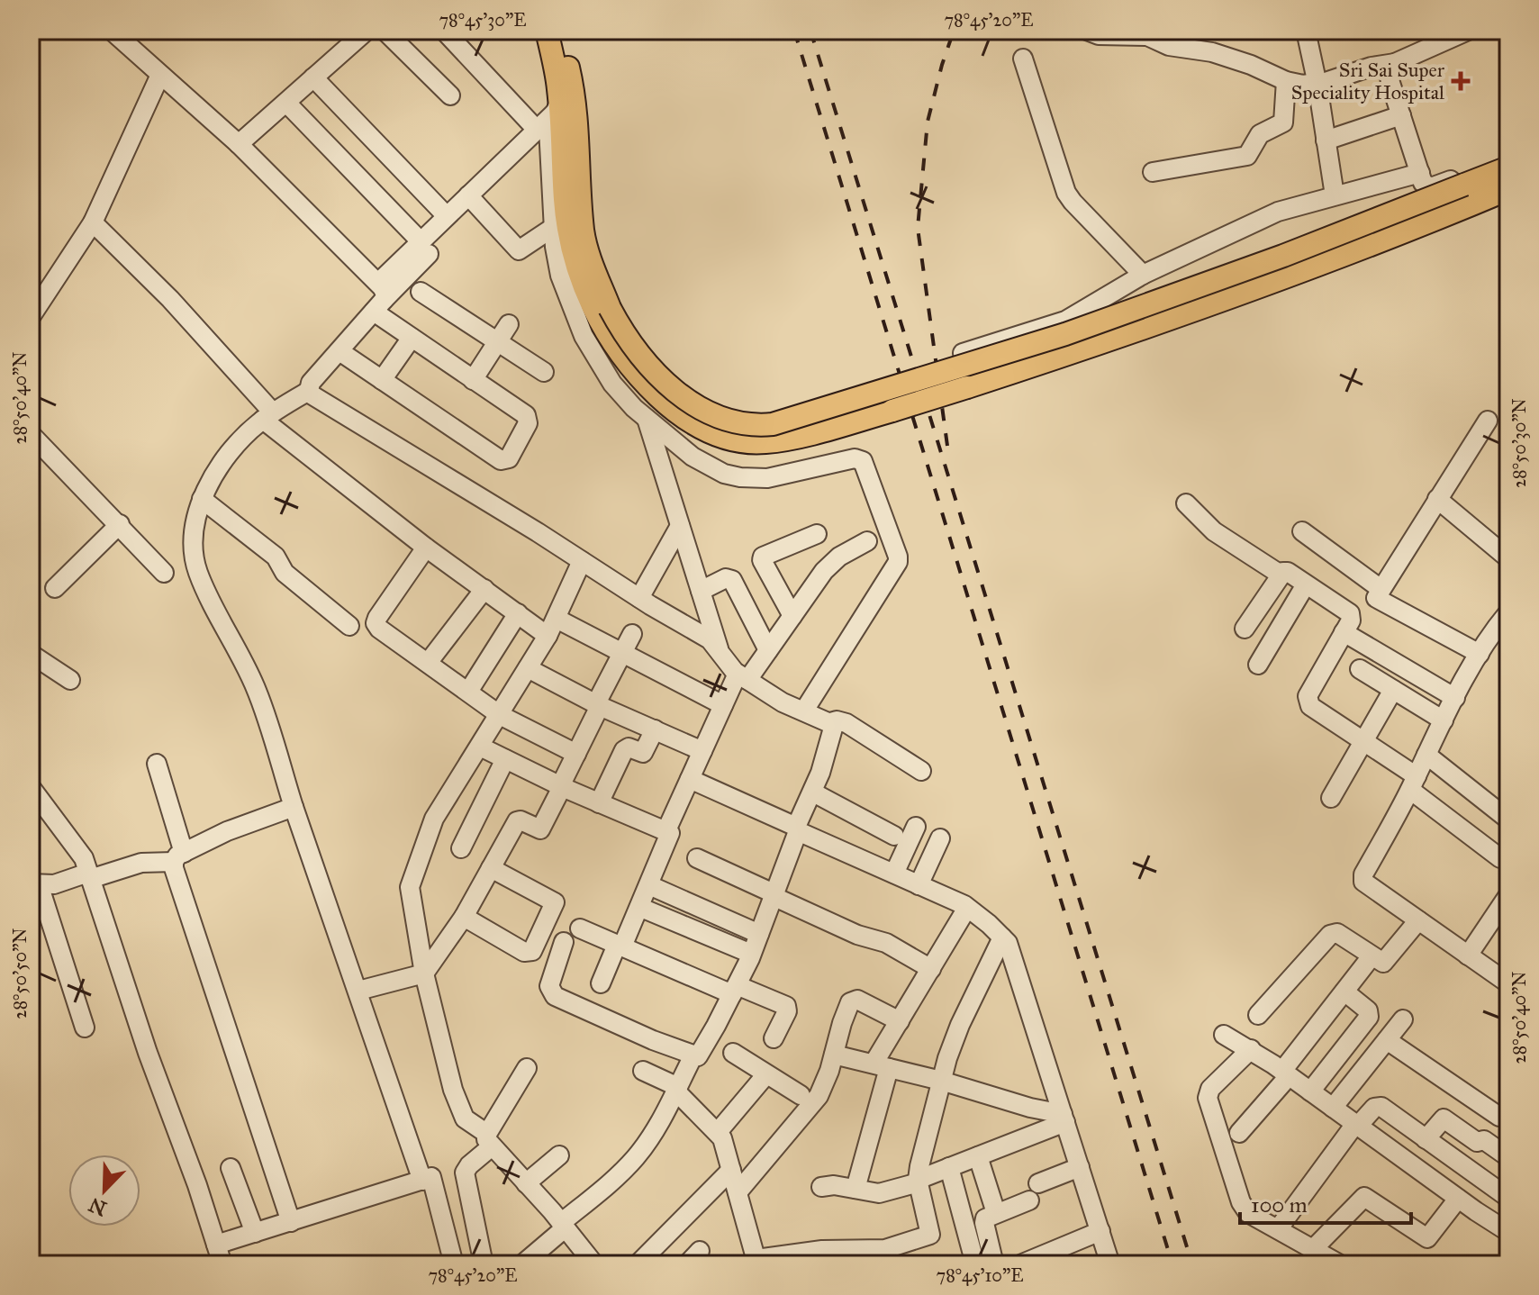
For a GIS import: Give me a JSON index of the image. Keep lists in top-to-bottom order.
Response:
{
  "places": {
    "health": ["Sri Sai Super Speciality Hospital"]
  },
  "scale_bar": "100 m",
  "north": "bottom left",
  "coordinates": [
    "78°45'30\"E",
    "78°45'20\"E",
    "28°50'40\"N",
    "28°50'30\"N",
    "28°50'50\"N",
    "78°45'10\"E"
  ]
}
